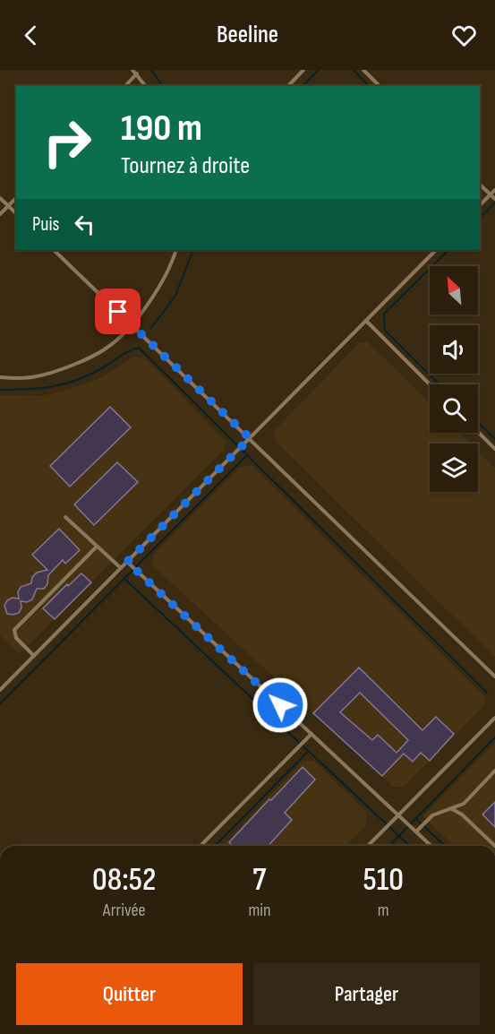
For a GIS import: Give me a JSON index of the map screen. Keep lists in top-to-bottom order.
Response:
{
  "north": "top left",
  "page": {
    "header": "Beeline",
    "turn": ["190 m", "Tournez à droite"],
    "then": "Puis",
    "eta": [
      "08:52",
      "Arrivée",
      "7",
      "min",
      "510",
      "m"
    ],
    "buttons": ["Quitter", "Partager"]
  }
}
